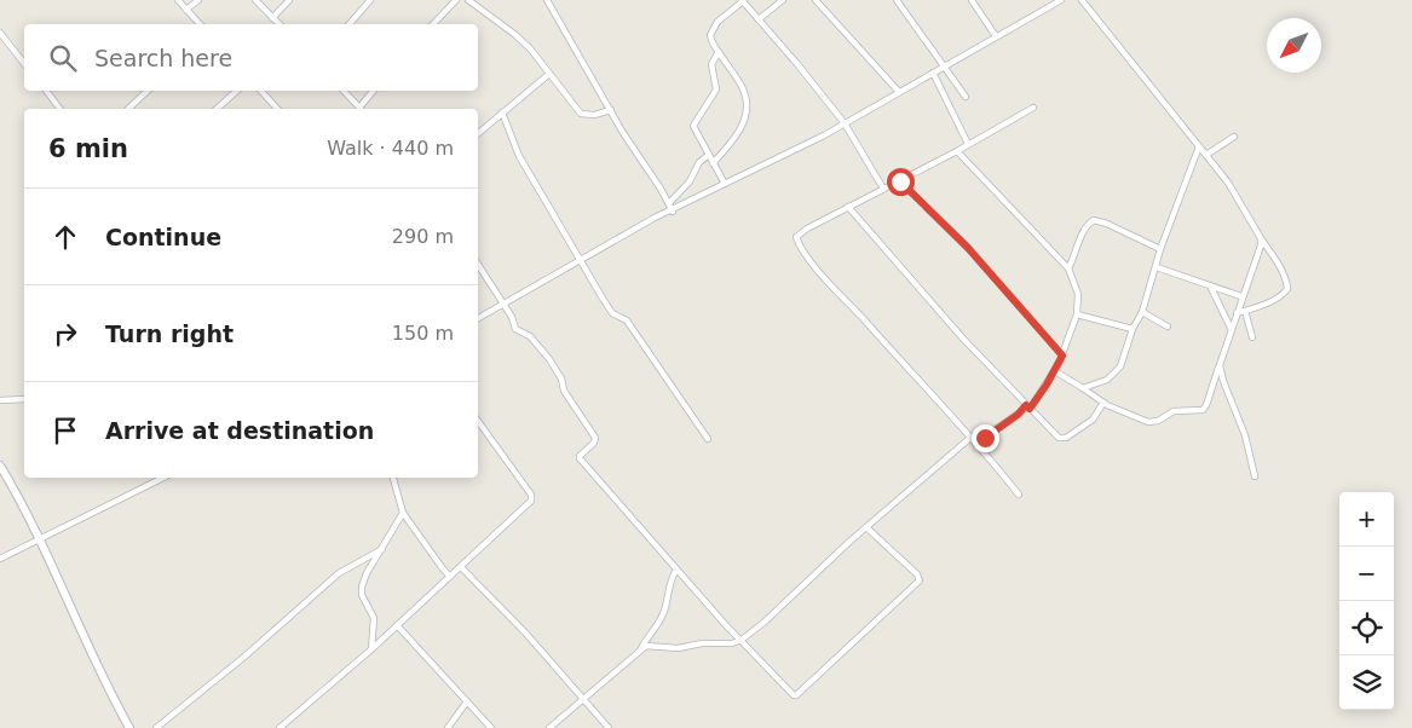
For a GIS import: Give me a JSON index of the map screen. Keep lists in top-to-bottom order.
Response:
{
  "north": "bottom left",
  "page": {
    "search": "Search here",
    "heading": ["6 min", "Walk · 440 m"],
    "list": [
      ["Continue", "290 m"],
      ["Turn right", "150 m"],
      "Arrive at destination"
    ],
    "map_buttons": ["+", "−"]
  }
}
